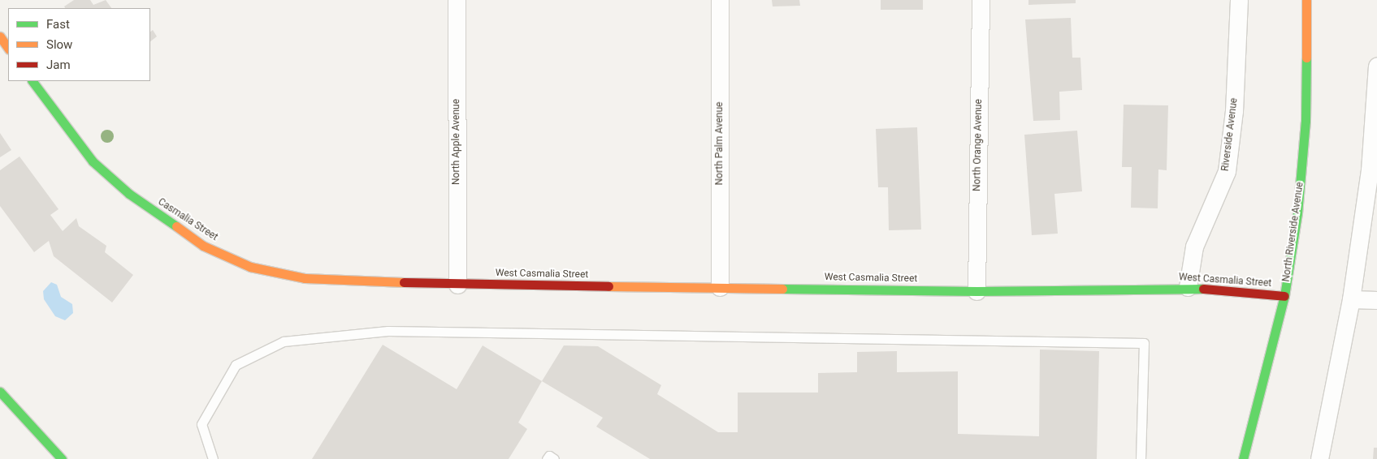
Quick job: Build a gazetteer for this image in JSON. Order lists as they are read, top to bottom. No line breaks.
{"streets":{"main road":["Casmalia Street","North Riverside Avenue","West Casmalia Street"],"street":["Riverside Avenue","North Apple Avenue","North Palm Avenue","North Orange Avenue"]},"crossings":[["Riverside Avenue","West Casmalia Street"],["North Apple Avenue","Casmalia Street"],["North Apple Avenue","West Casmalia Street"],["North Palm Avenue","West Casmalia Street"],["North Orange Avenue","West Casmalia Street"],["Casmalia Street","West Casmalia Street"],["North Riverside Avenue","West Casmalia Street"]],"legend":["Fast","Slow","Jam"]}
